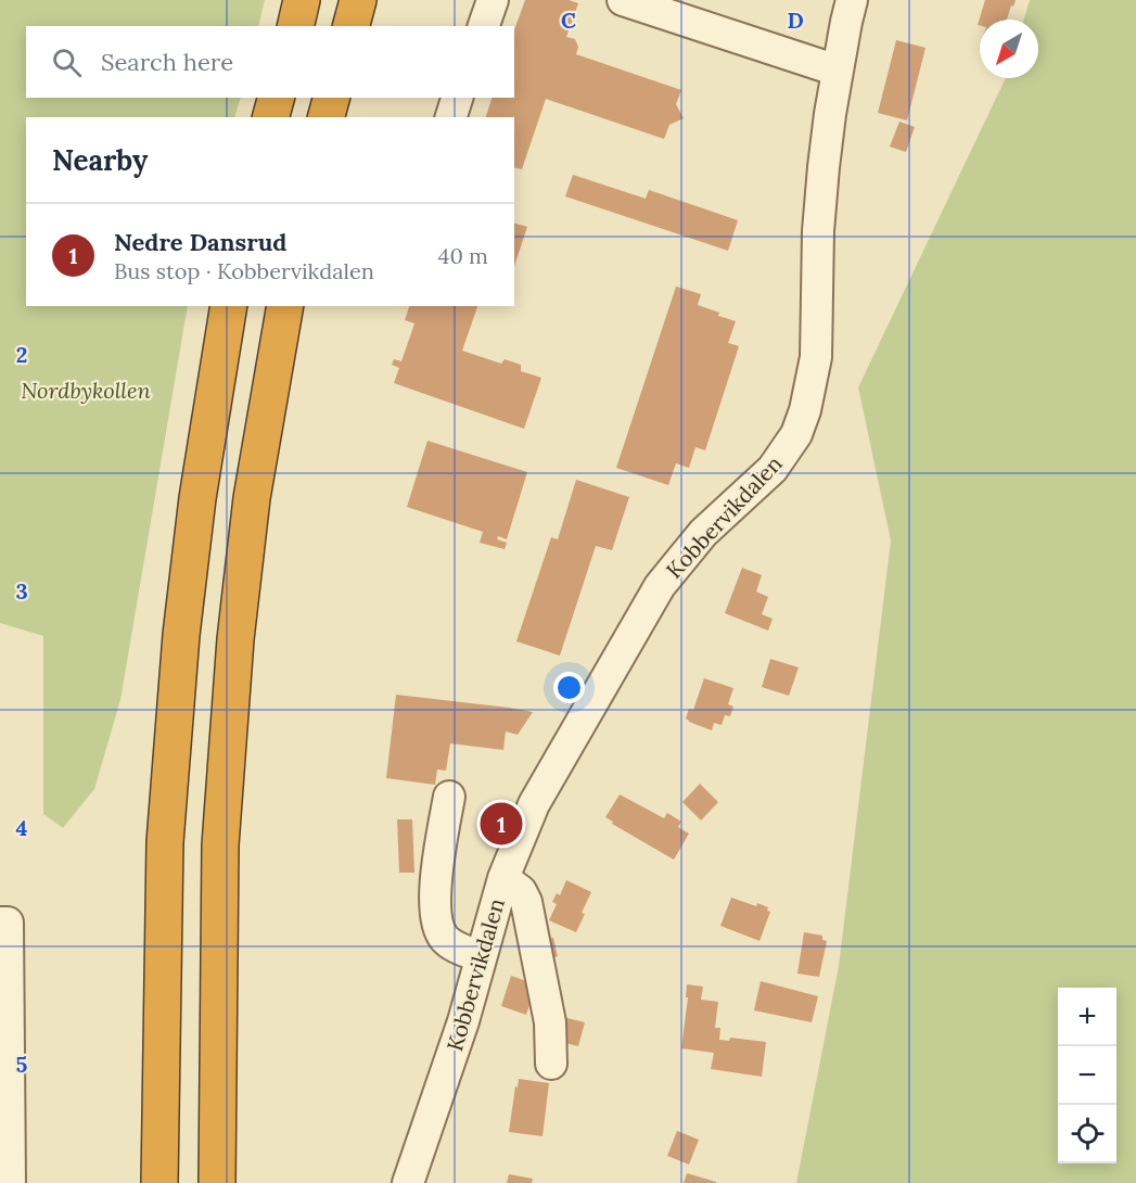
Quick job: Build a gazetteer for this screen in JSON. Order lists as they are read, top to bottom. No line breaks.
{"streets":{"street":["Kobbervikdalen"]},"parks":["Nordbykollen"],"north":"bottom left","page":{"search":"Search here","heading":"Nearby","list":[{"mark":"1","name":"Nedre Dansrud","note":"Bus stop · Kobbervikdalen","value":"40 m"}],"pins":"1","map_buttons":["+","−"]},"grid":{"columns":["C","D"],"rows":["2","3","4","5"]}}
